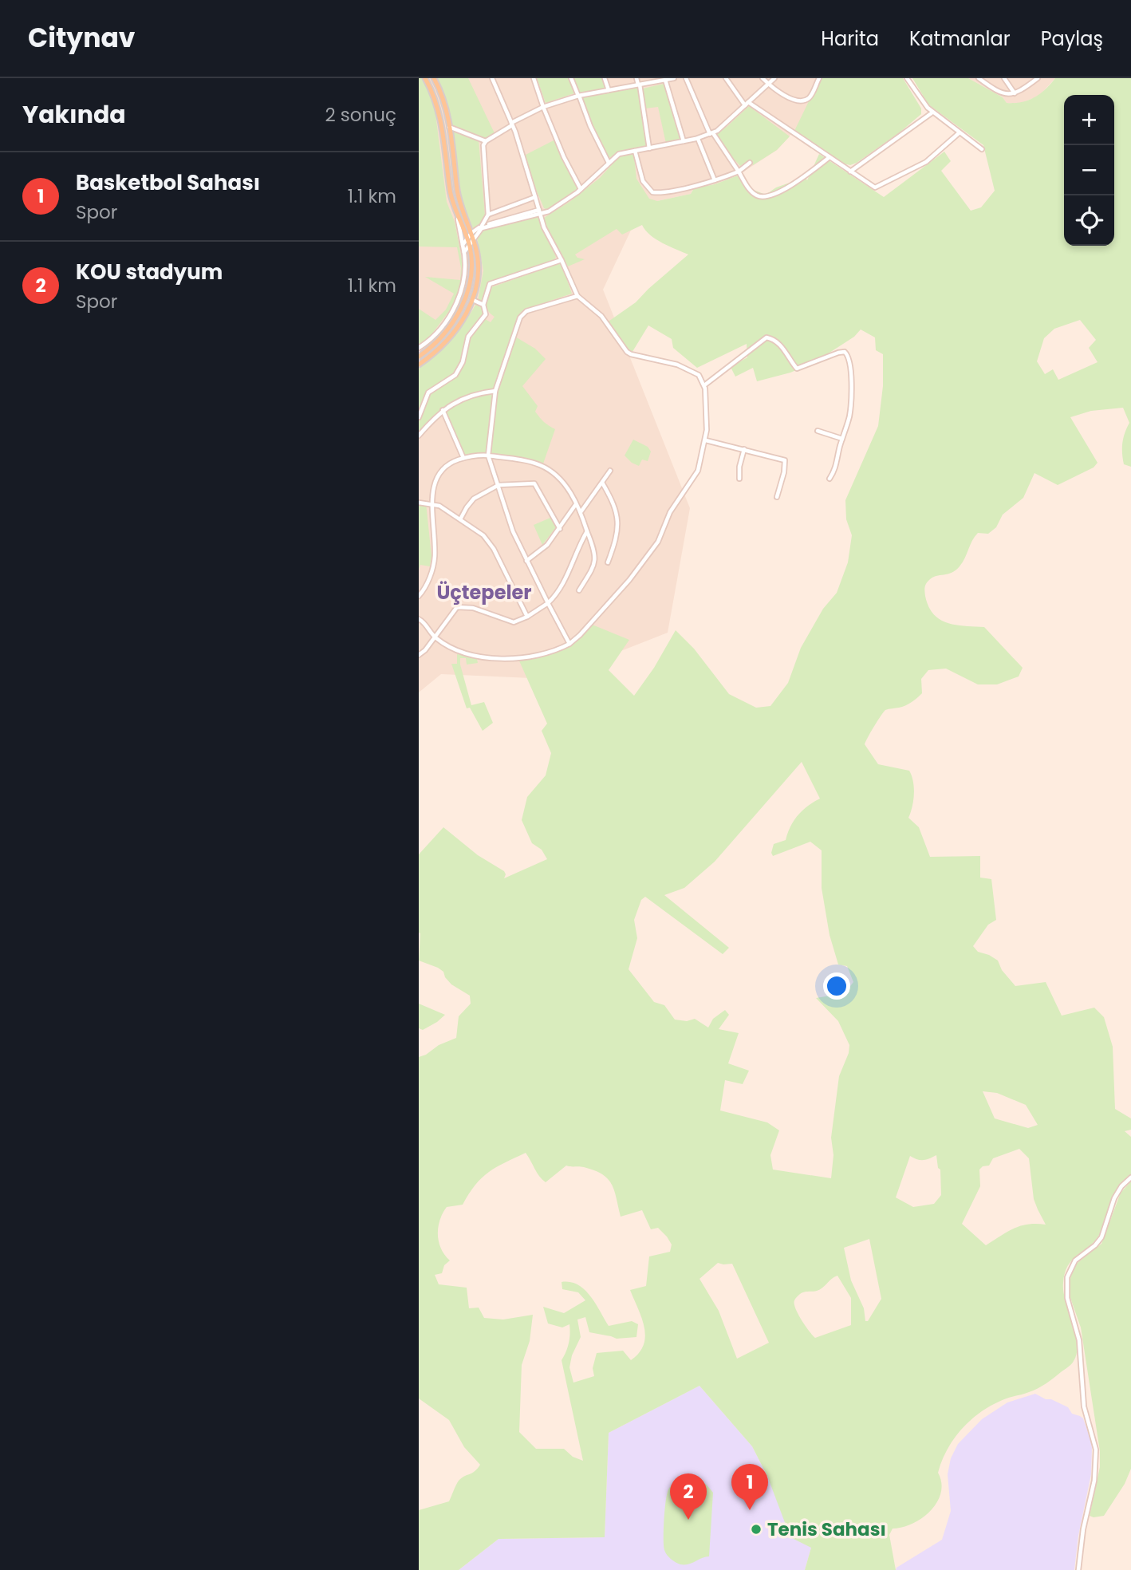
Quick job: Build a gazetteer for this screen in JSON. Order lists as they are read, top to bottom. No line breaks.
{"districts":["Üçtepeler"],"places":["Tenis Sahası"],"page":{"header":"Citynav","nav":["Harita","Katmanlar","Paylaş"],"heading":["Yakında","2 sonuç"],"map_buttons":["+","−"],"list":[{"mark":"1","name":"Basketbol Sahası","note":"Spor","value":"1.1 km"},{"mark":"2","name":"KOU stadyum","note":"Spor","value":"1.1 km"}],"pins":["1","2"]}}
